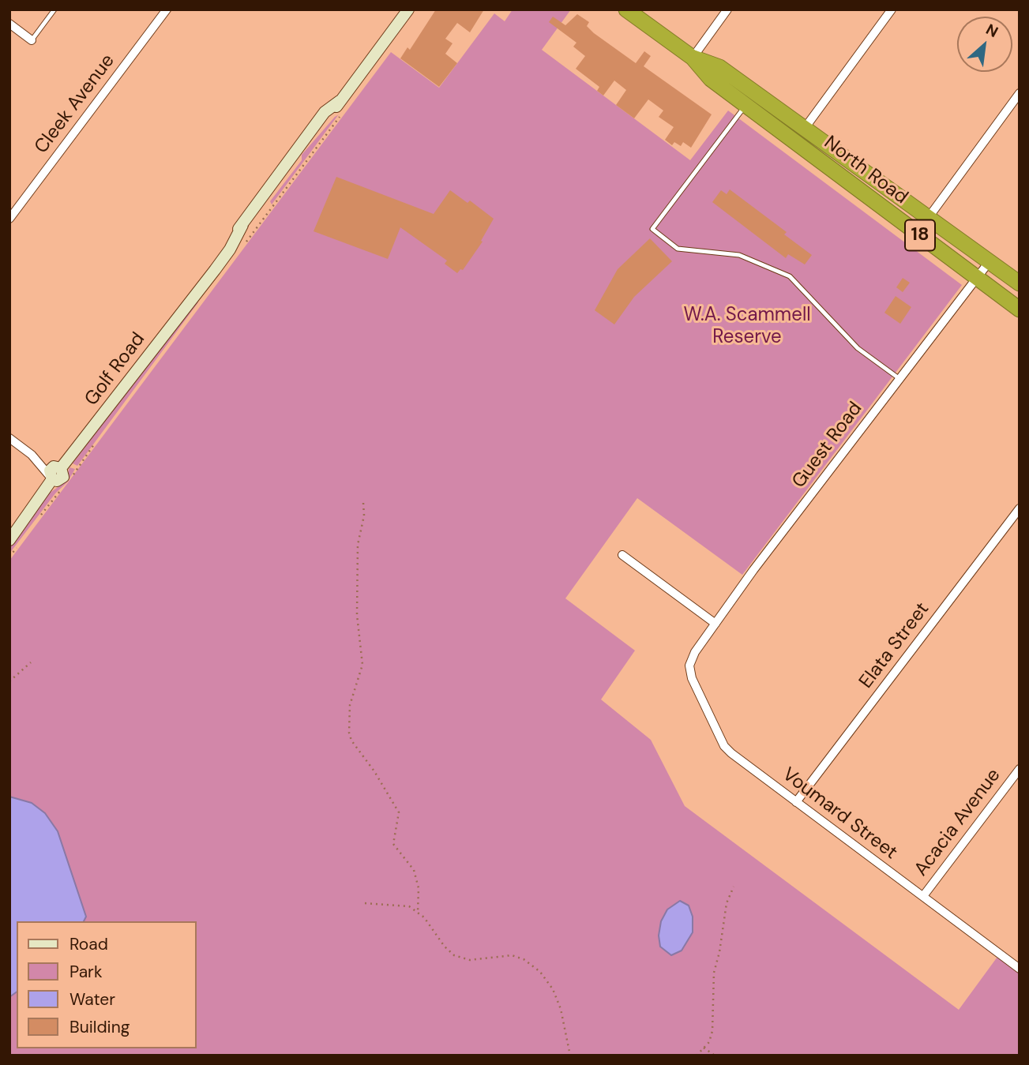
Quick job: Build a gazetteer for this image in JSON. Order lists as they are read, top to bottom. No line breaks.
{"streets":{"highway":["North Road","18"],"street":["Cleek Avenue","Golf Road","Guest Road","Elata Street","Voumard Street","Acacia Avenue"]},"crossings":[["North Road","Guest Road"],["Guest Road","Voumard Street"],["Elata Street","Voumard Street"],["Voumard Street","Acacia Avenue"]],"parks":["W.A. Scammell Reserve"],"legend":["Road","Park","Water","Building"],"north":"top right"}
